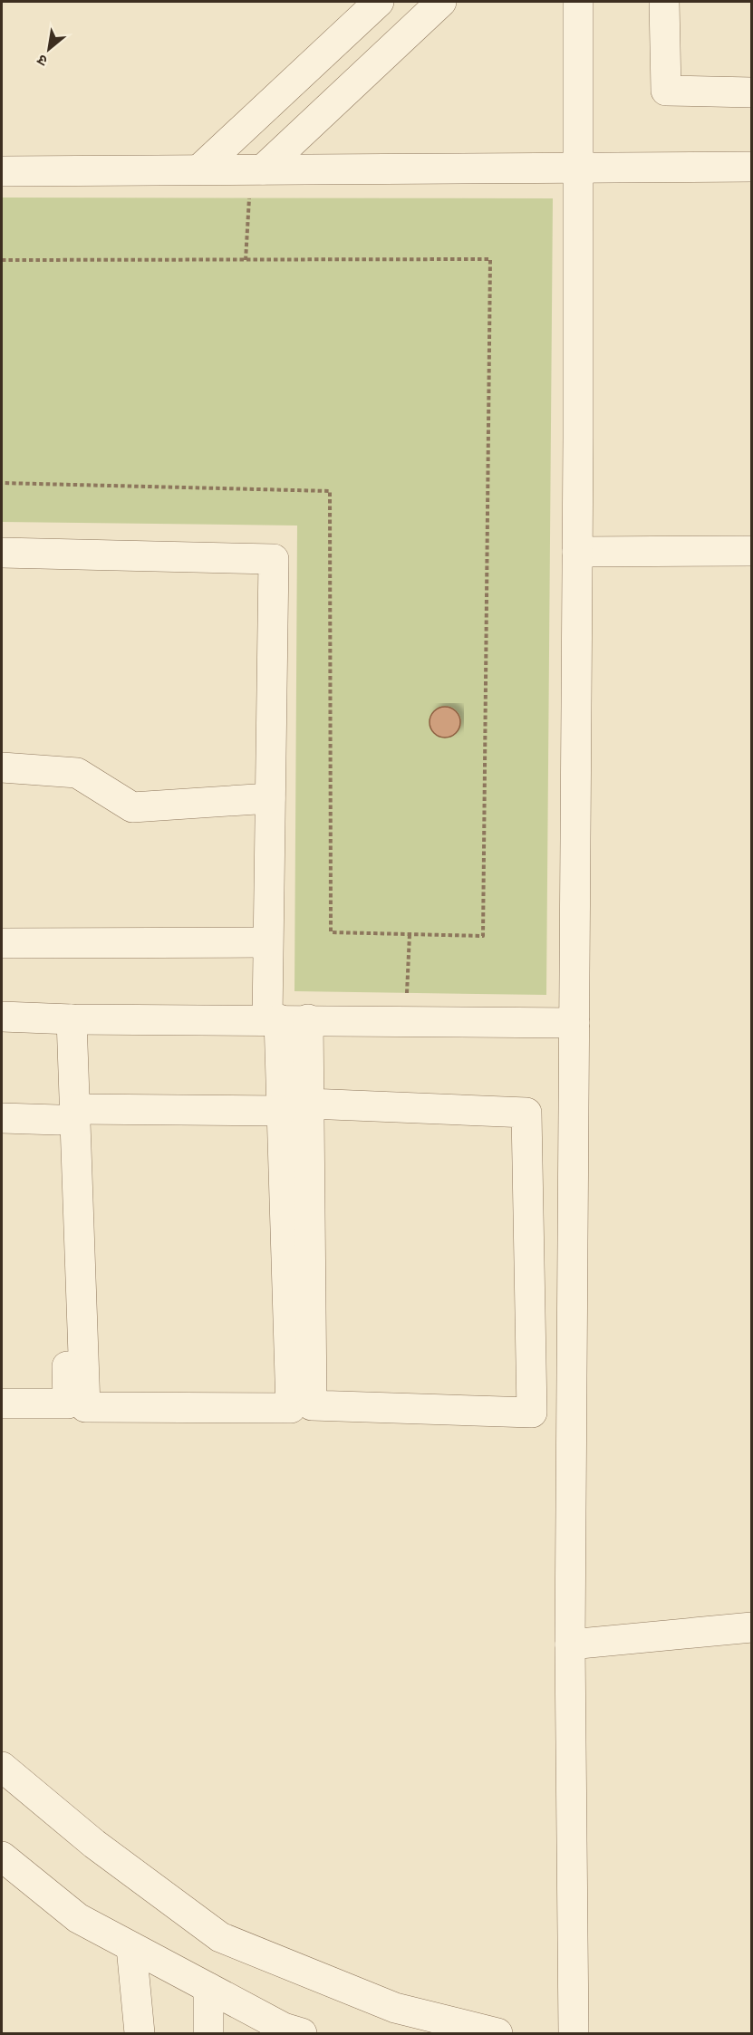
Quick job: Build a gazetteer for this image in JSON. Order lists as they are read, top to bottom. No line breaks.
{"north":"bottom left"}
